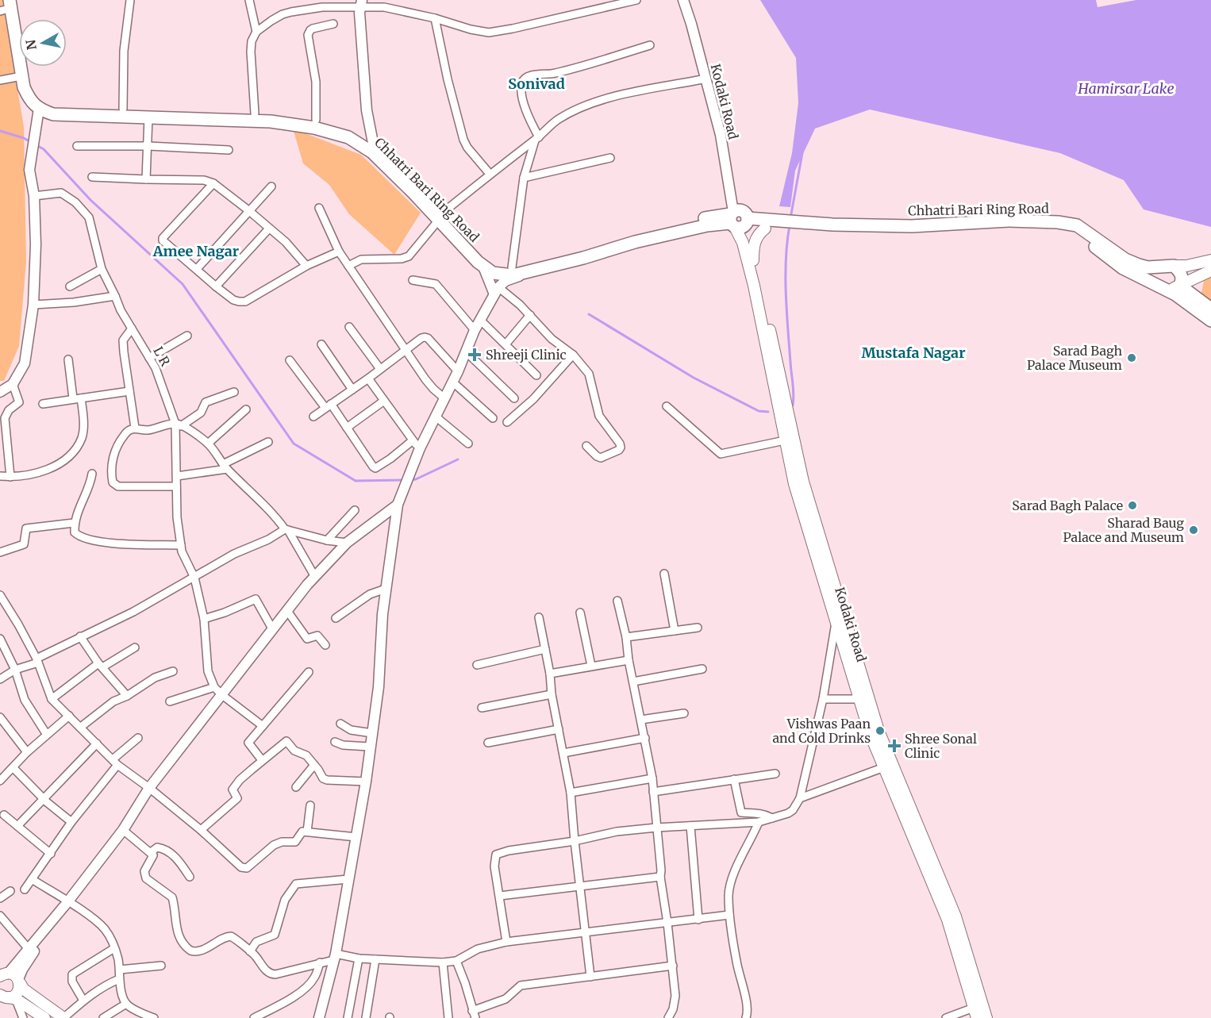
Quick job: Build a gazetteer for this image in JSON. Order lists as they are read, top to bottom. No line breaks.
{"streets":{"main road":["Kodaki Road","Chhatri Bari Ring Road"],"street":["L R"]},"crossings":[["Kodaki Road","Chhatri Bari Ring Road"]],"districts":["Sonivad","Amee Nagar","Mustafa Nagar"],"water":["Hamirsar Lake"],"places":{"health":["Shreeji Clinic","Shree Sonal Clinic"],"other":["Sarad Bagh Palace Museum","Sarad Bagh Palace","Sharad Baug Palace and Museum","Vishwas Paan and Cold Drinks"]},"north":"left"}
